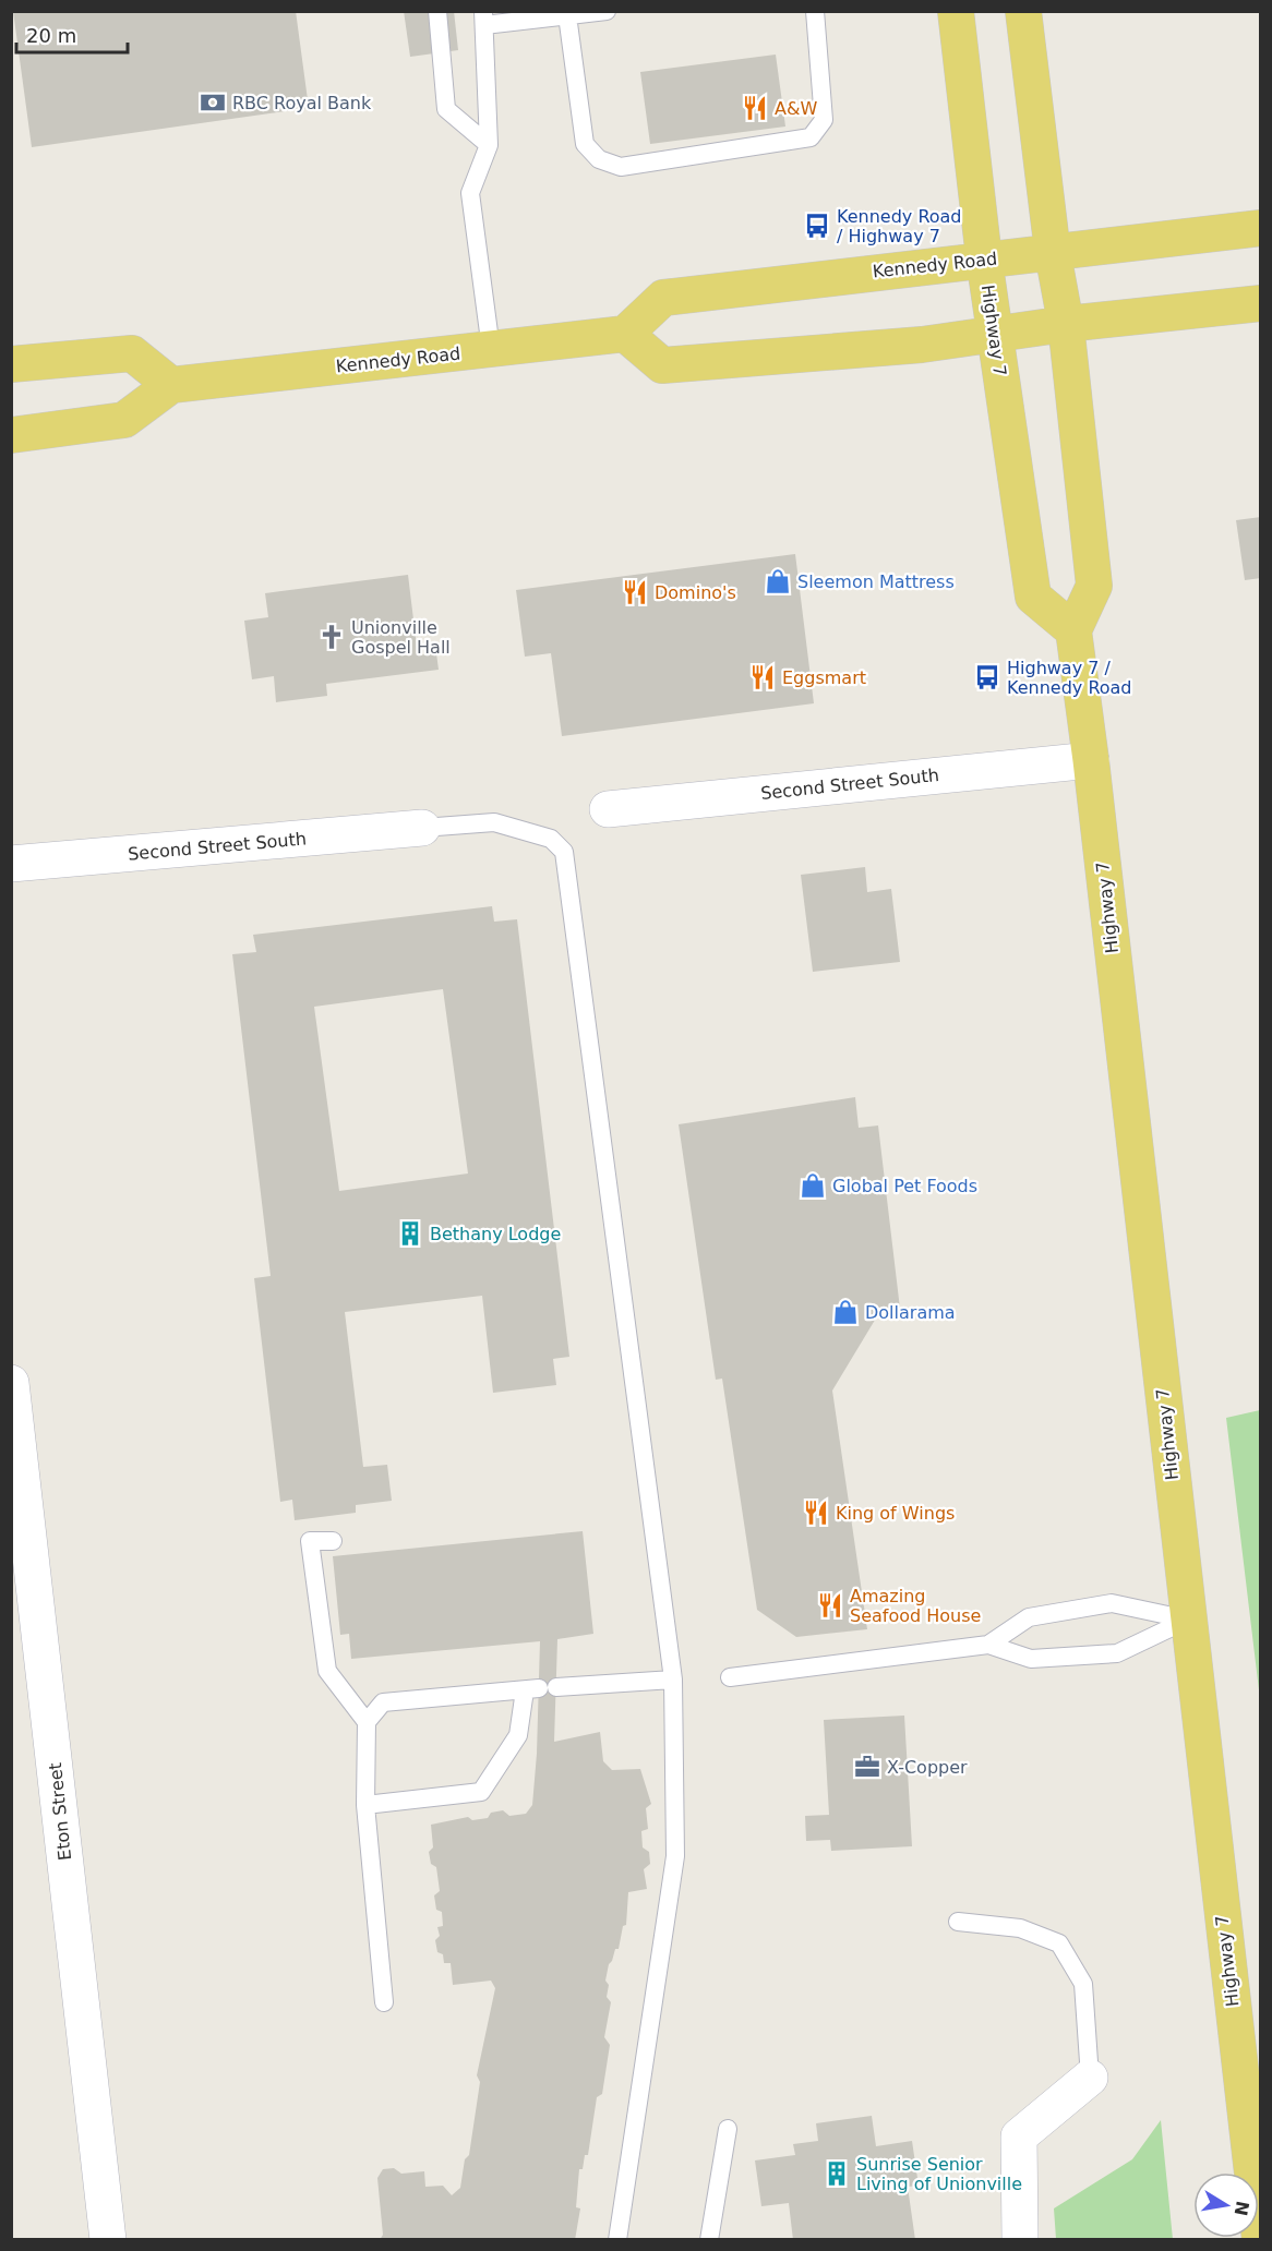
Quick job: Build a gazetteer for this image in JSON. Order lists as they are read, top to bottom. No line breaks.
{"streets":{"main road":["Kennedy Road","Highway 7"],"street":["Second Street South","Eton Street"]},"crossings":[["Kennedy Road","Highway 7"],["Highway 7","Second Street South"]],"places":{"bank":["RBC Royal Bank"],"restaurant":["A&W","Domino's","Eggsmart","King of Wings","Amazing Seafood House"],"bus stop":["Kennedy Road / Highway 7","Highway 7 / Kennedy Road"],"shop":["Sleemon Mattress","Global Pet Foods","Dollarama"],"church":["Unionville Gospel Hall"],"building":["Bethany Lodge","Sunrise Senior Living of Unionville"],"office":["X-Copper"]},"scale_bar":"20 m","north":"right"}
